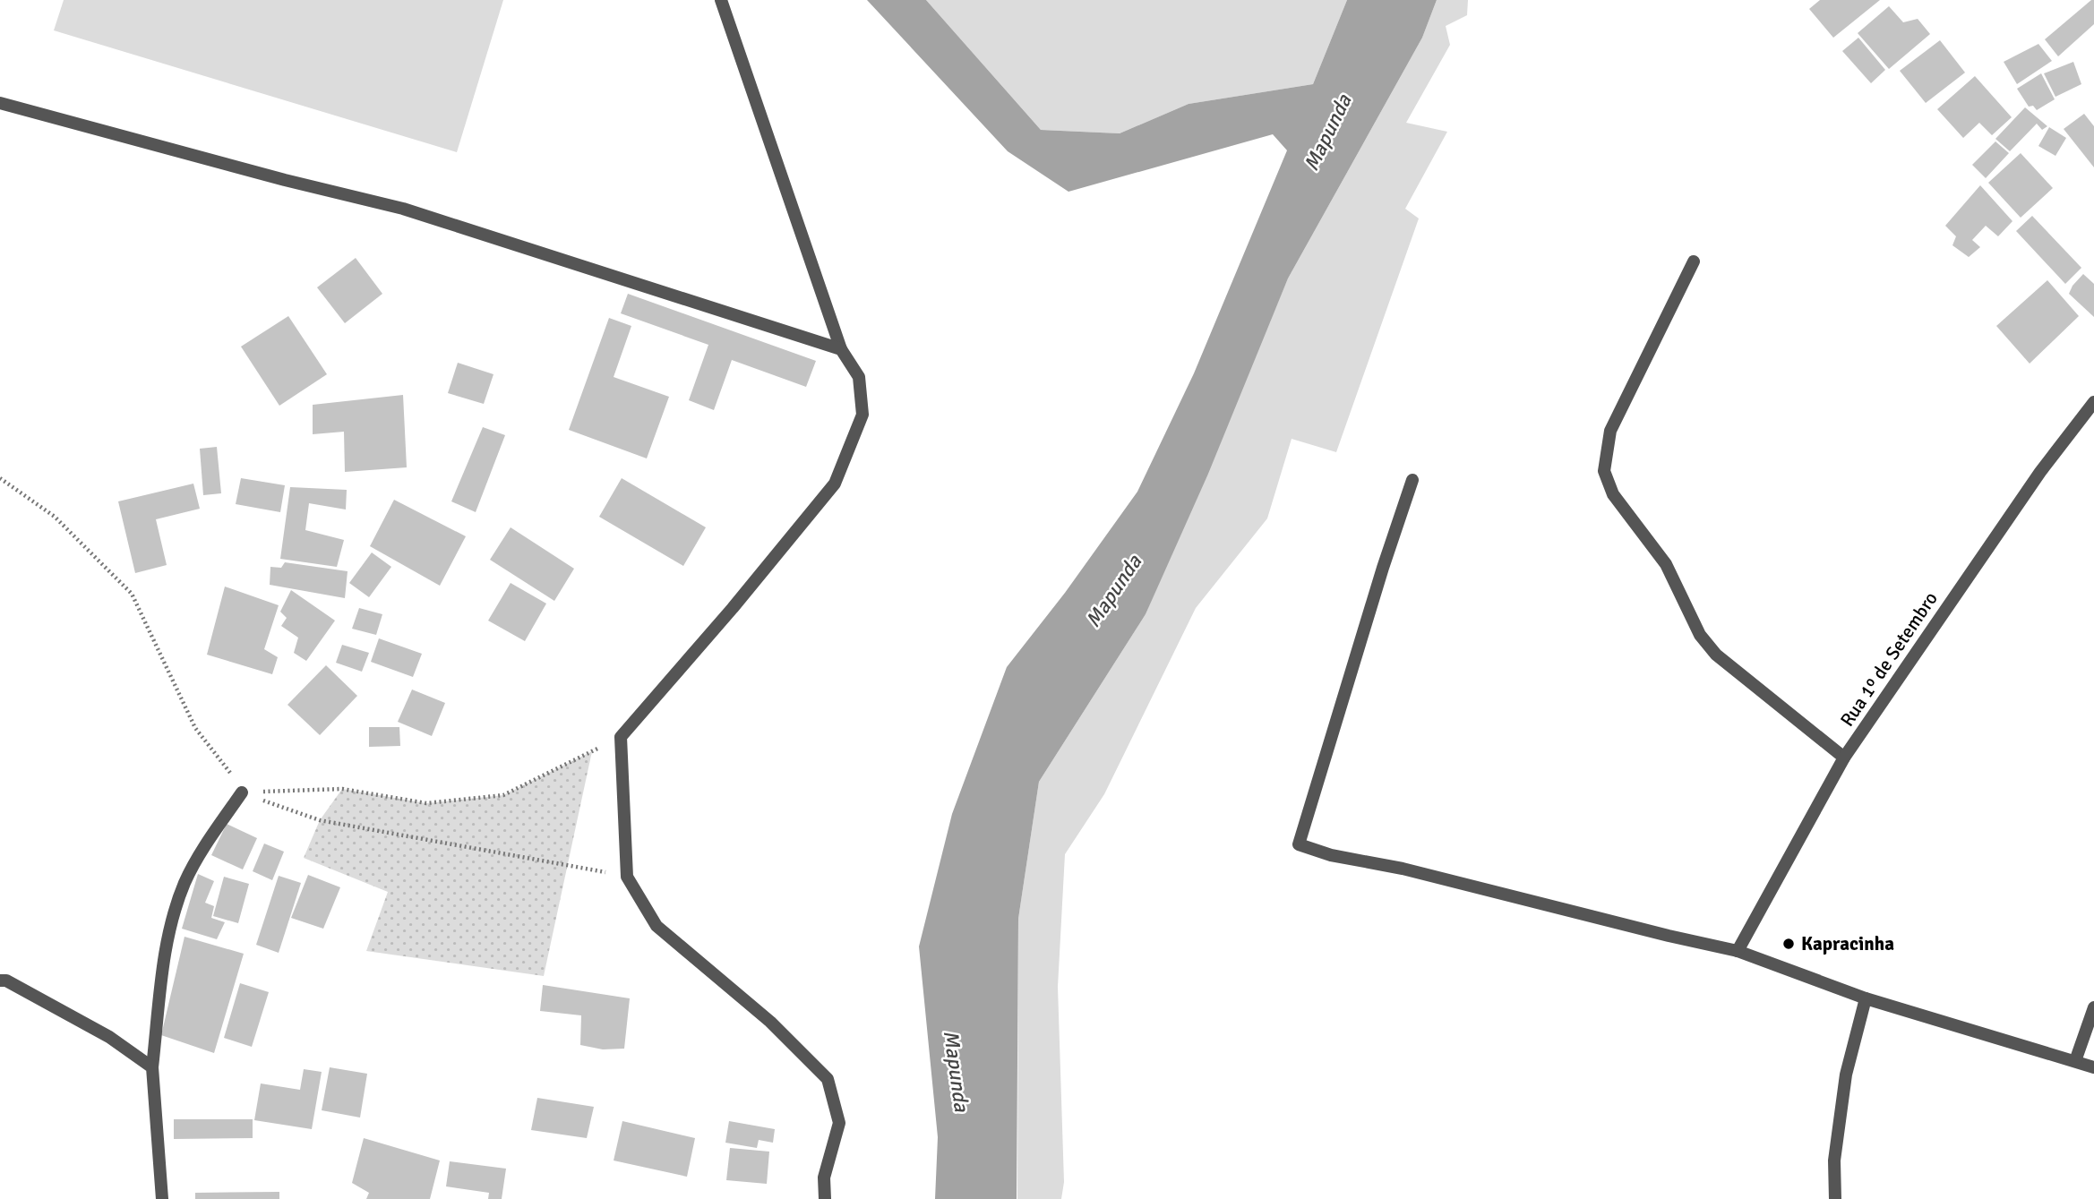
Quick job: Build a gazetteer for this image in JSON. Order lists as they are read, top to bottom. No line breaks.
{"streets":{"street":["Rua 1º de Setembro"]},"water":["Mapunda"],"places":["Kapracinha"]}
